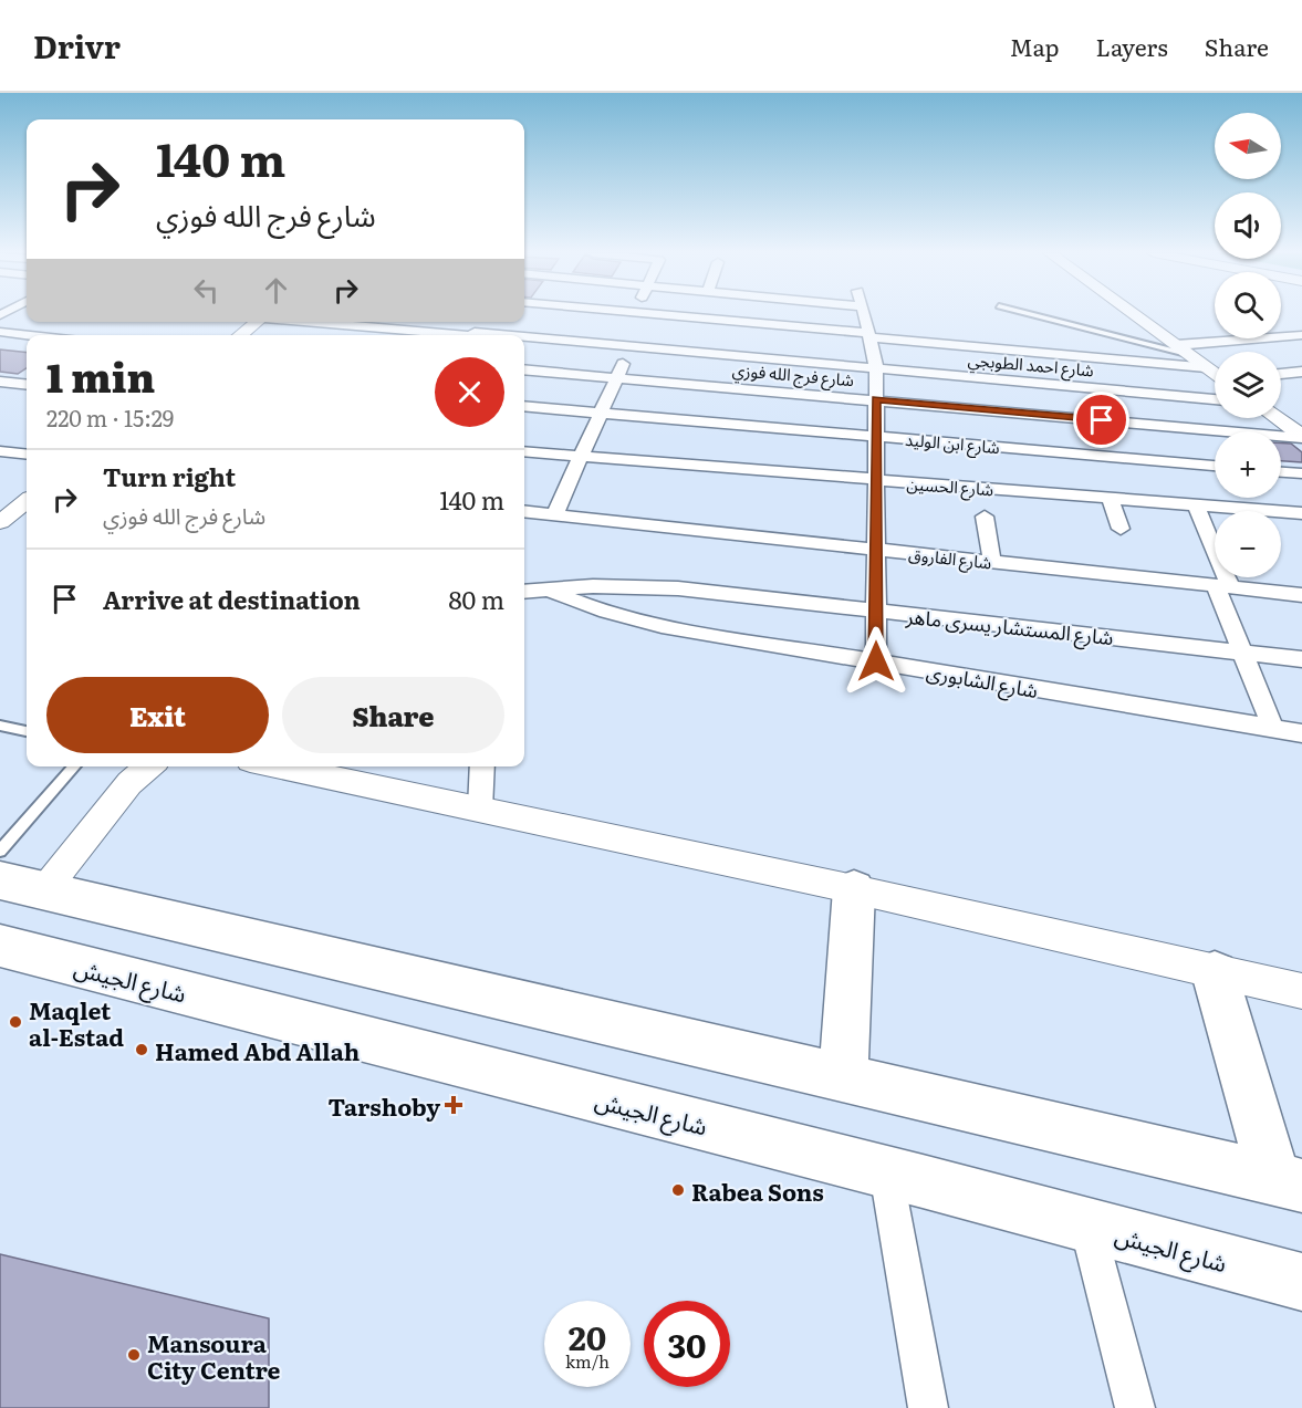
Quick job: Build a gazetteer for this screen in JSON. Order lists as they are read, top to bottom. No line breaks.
{"streets":{"main road":["شارع الجيش"],"street":["شارع احمد الطوبجي","شارع فرج الله فوزي","شارع ابن الوليد","شارع الحسين","شارع الفاروق","شارع المستشار يسرى ماهر","شارع الشابورى"]},"crossings":[["شارع المستشار يسرى ماهر","شارع الشابورى"]],"places":{"other":["Maqlet al-Estad","Hamed Abd Allah","Rabea Sons","Mansoura City Centre"],"health":["Tarshoby"]},"north":"left","page":{"header":"Drivr","nav":["Map","Layers","Share"],"map_buttons":["+","−"],"turn":["140 m","شارع فرج الله فوزي"],"heading":["1 min","220 m · 15:29"],"list":[{"name":"Turn right","note":"شارع فرج الله فوزي","value":"140 m"},{"name":"Arrive at destination","value":"80 m"}],"buttons":["Exit","Share"],"speed":"20 km/h","limit":"30"}}
